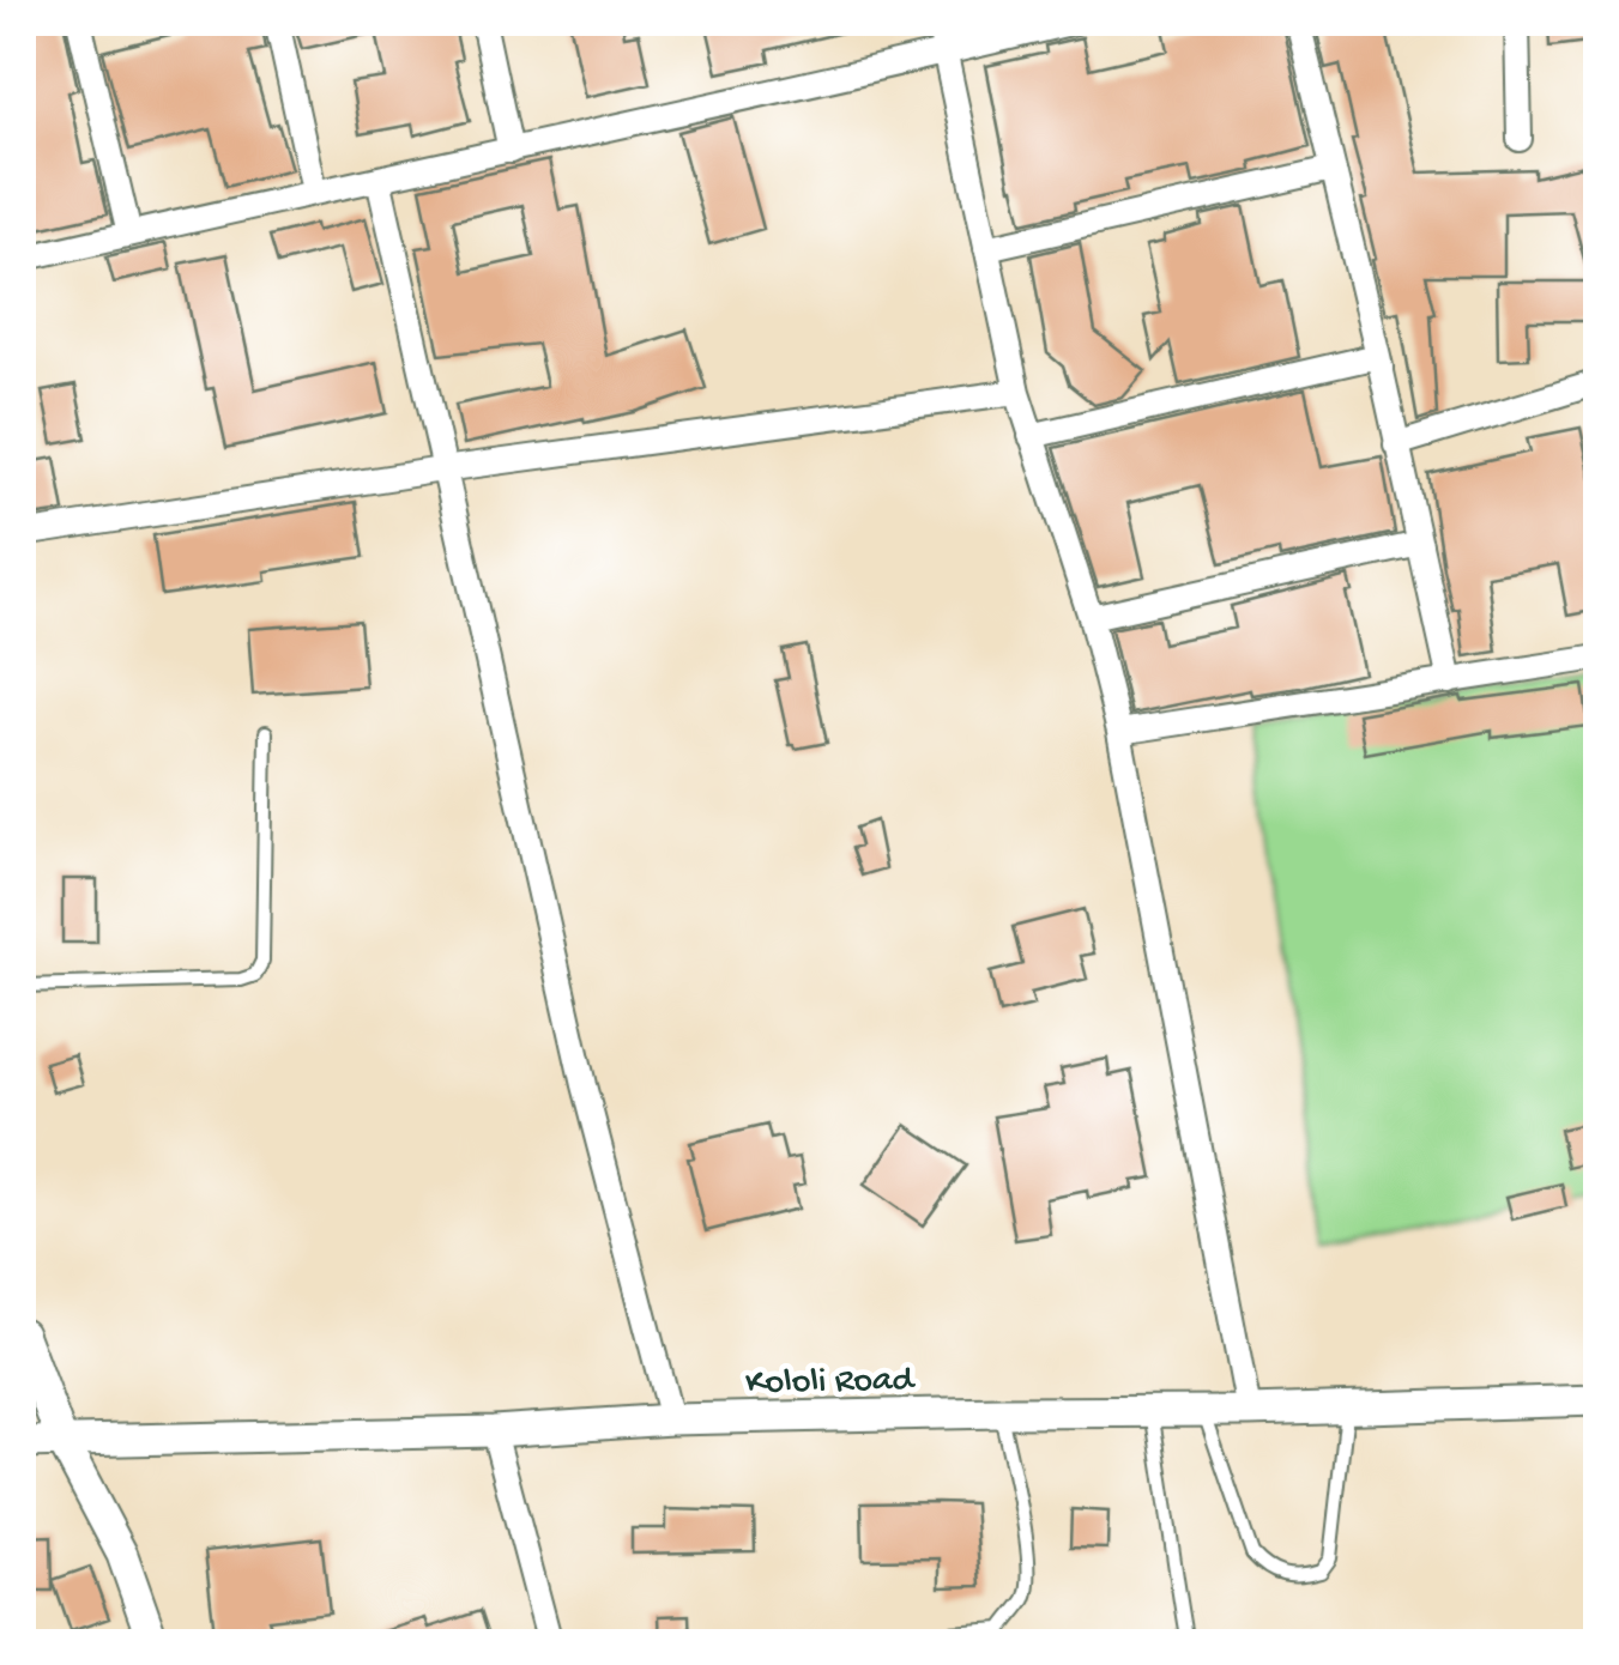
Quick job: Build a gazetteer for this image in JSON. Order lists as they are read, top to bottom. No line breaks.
{"streets":{"street":["Kololi Road"]}}
